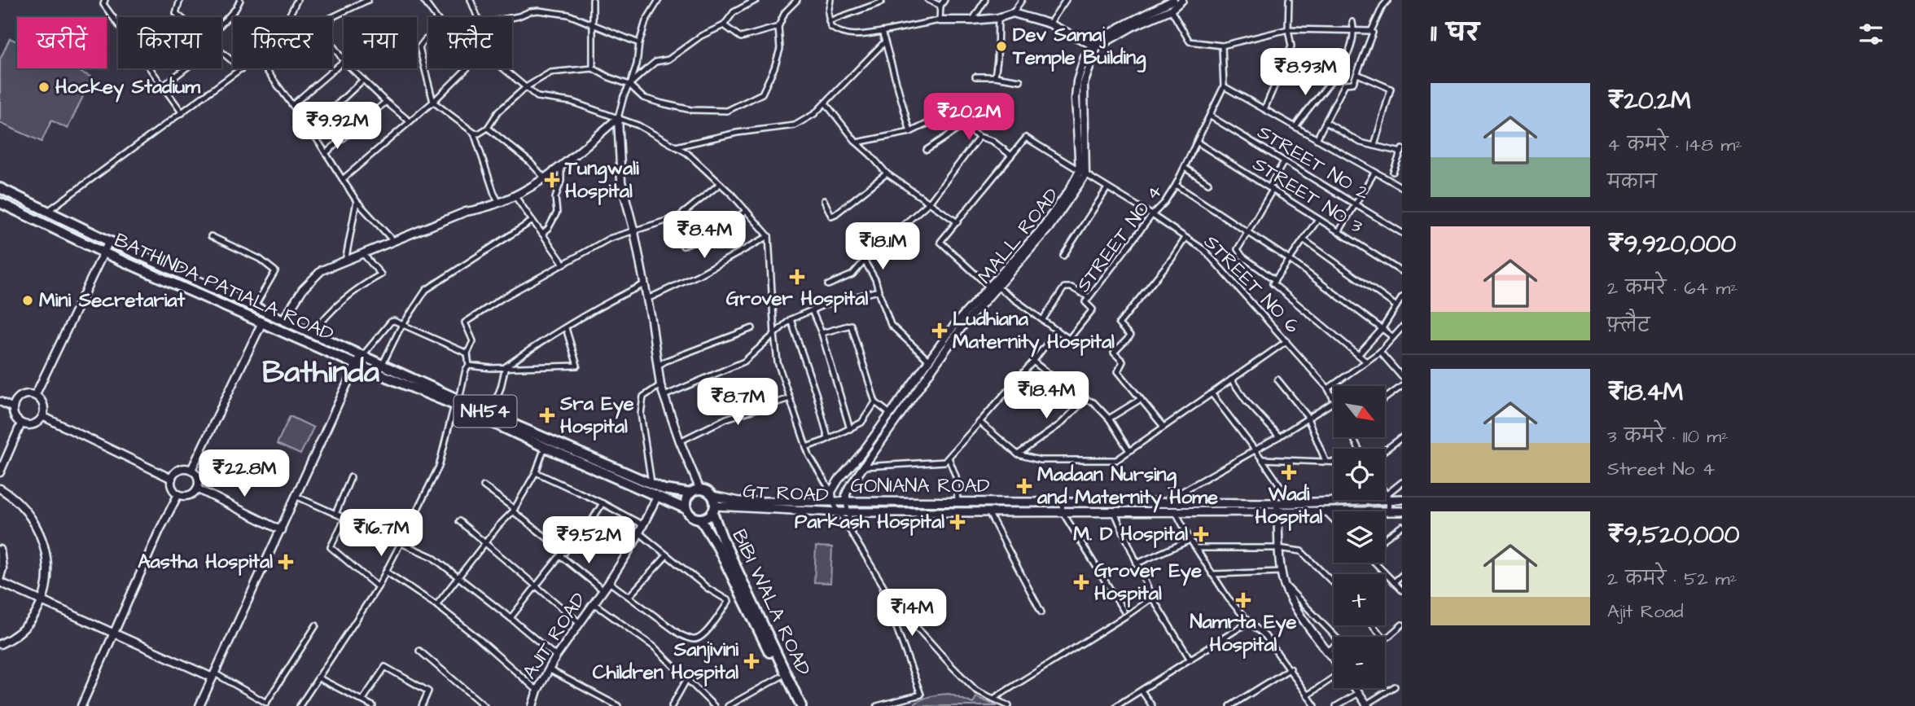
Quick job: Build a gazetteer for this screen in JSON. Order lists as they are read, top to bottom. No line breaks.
{"streets":{"highway":["BATHINDA PATIALA ROAD","NH54","BIBI WALA ROAD"],"main road":["GONIANA ROAD","GT ROAD"],"street":["STREET NO 2","STREET NO 3","MALL ROAD","STREET NO 4","STREET NO 6","AJIT ROAD"]},"crossings":[["STREET NO 2","STREET NO 4"],["STREET NO 3","STREET NO 4"],["MALL ROAD","STREET NO 6"],["MALL ROAD","GONIANA ROAD"],["STREET NO 4","STREET NO 6"],["BATHINDA PATIALA ROAD","NH54"],["BATHINDA PATIALA ROAD","GONIANA ROAD"],["BATHINDA PATIALA ROAD","GT ROAD"],["BATHINDA PATIALA ROAD","BIBI WALA ROAD"],["BATHINDA PATIALA ROAD","AJIT ROAD"],["NH54","GONIANA ROAD"],["NH54","GT ROAD"],["NH54","BIBI WALA ROAD"],["GONIANA ROAD","GT ROAD"],["GONIANA ROAD","BIBI WALA ROAD"],["GT ROAD","BIBI WALA ROAD"]],"districts":["Bathinda"],"places":{"other":["Dev Samaj Temple Building","Hockey Stadium","Mini Secretariat"],"health":["Tungwali Hospital","Grover Hospital","Ludhiana Maternity Hospital","Sra Eye Hospital","Wadi Hospital","Madaan Nursing and Maternity Home","Parkash Hospital","M. D Hospital","Aastha Hospital","Grover Eye Hospital","Namrta Eye Hospital","Sanjivini Children Hospital"]},"north":"bottom right","page":{"heading":"11 घर","chip":["खरीदें","किराया","फ़िल्टर","नया","फ़्लैट"],"price":["₹8.93M","₹20.2M","₹9.92M","₹8.4M","₹18.1M","₹18.4M","₹8.7M","₹22.8M","₹16.7M","₹9.52M","₹14M"],"list":[{"name":"₹20.2M","note":"4 कमरे · 148 m² · मकान"},{"name":"₹9,920,000","note":"2 कमरे · 64 m² · फ़्लैट"},{"name":"₹18.4M","note":"3 कमरे · 110 m² · Street No 4"},{"name":"₹9,520,000","note":"2 कमरे · 52 m² · Ajit Road"}],"map_buttons":["+","−"]}}
